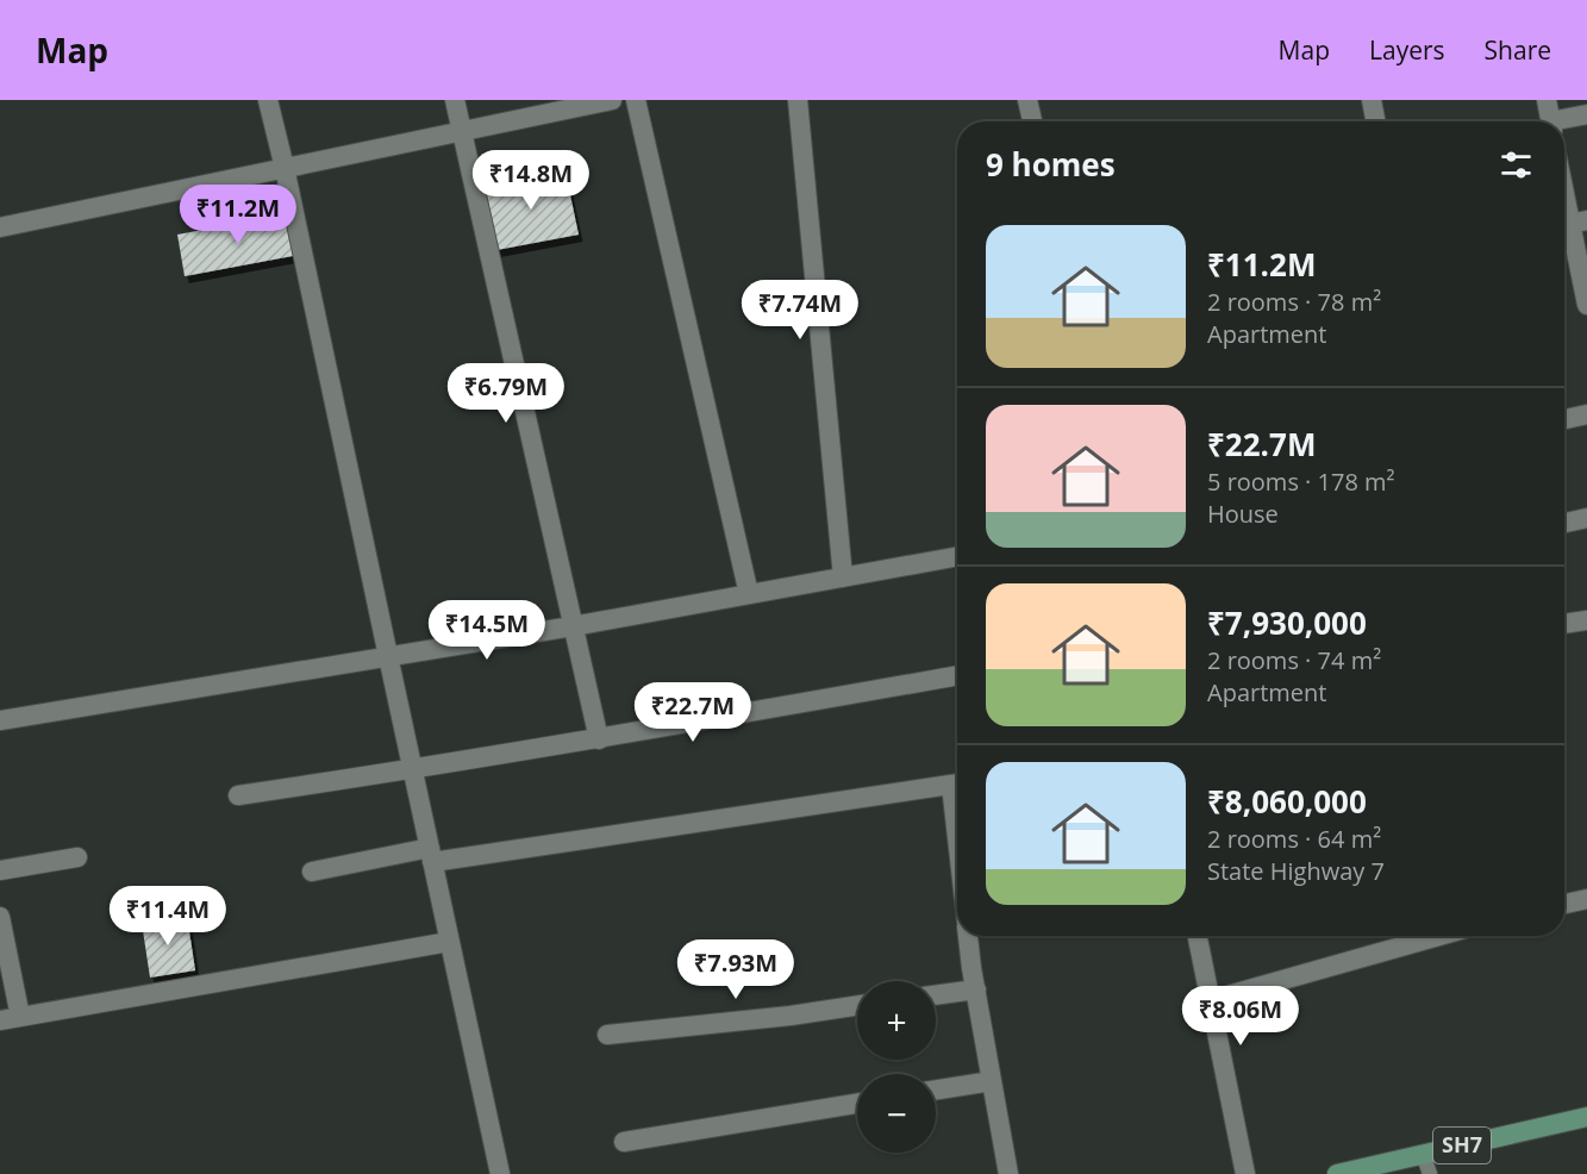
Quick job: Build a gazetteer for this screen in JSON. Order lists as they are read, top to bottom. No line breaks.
{"streets":{"main road":["SH7"]},"page":{"header":"Map","nav":["Map","Layers","Share"],"heading":"9 homes","price":["₹14.8M","₹11.2M","₹7.74M","₹6.79M","₹14.5M","₹22.7M","₹11.4M","₹7.93M","₹8.06M"],"list":[{"name":"₹11.2M","note":"2 rooms · 78 m² · Apartment"},{"name":"₹22.7M","note":"5 rooms · 178 m² · House"},{"name":"₹7,930,000","note":"2 rooms · 74 m² · Apartment"},{"name":"₹8,060,000","note":"2 rooms · 64 m² · State Highway 7"}],"map_buttons":["+","−"]}}
